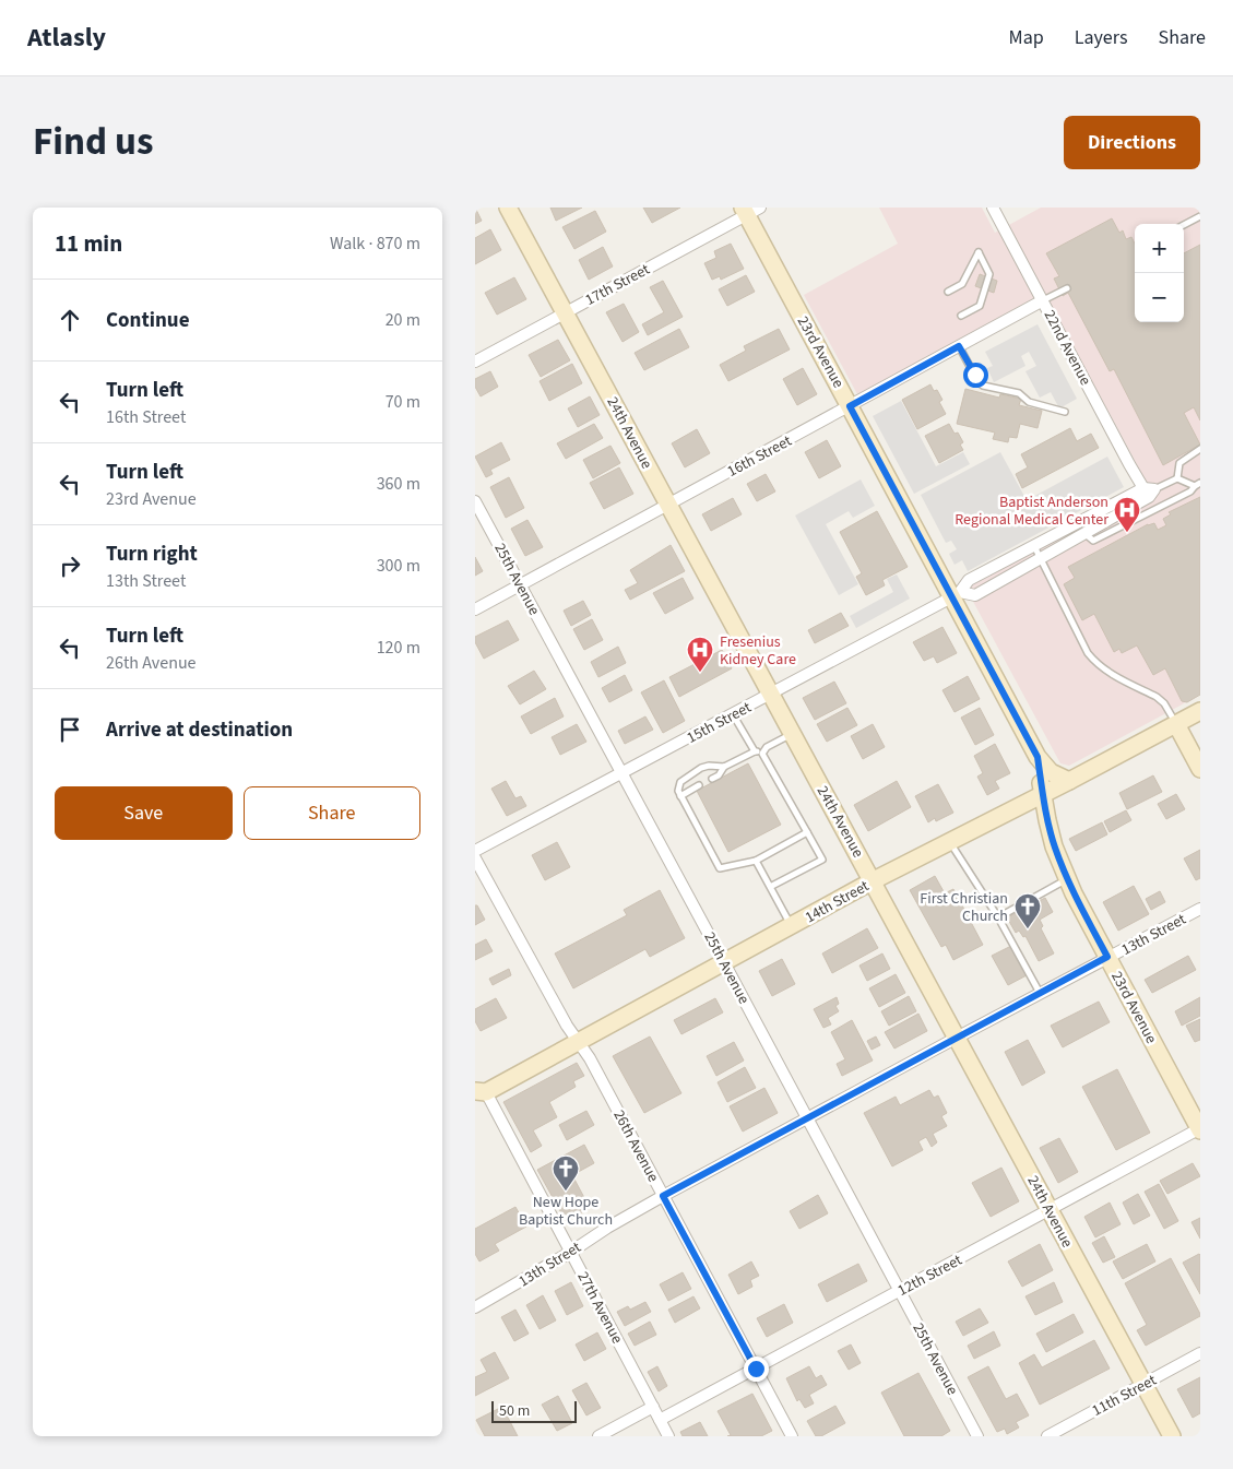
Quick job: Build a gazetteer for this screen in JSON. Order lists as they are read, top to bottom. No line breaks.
{"streets":{"main road":["23rd Avenue","24th Avenue","14th Street"],"street":["17th Street","22nd Avenue","16th Street","25th Avenue","15th Street","13th Street","26th Avenue","12th Street","27th Avenue","11th Street"]},"crossings":[["17th Street","23rd Avenue"],["17th Street","24th Avenue"],["22nd Avenue","16th Street"],["22nd Avenue","15th Street"],["23rd Avenue","16th Street"],["23rd Avenue","15th Street"],["23rd Avenue","14th Street"],["23rd Avenue","13th Street"],["23rd Avenue","12th Street"],["24th Avenue","16th Street"],["24th Avenue","15th Street"],["24th Avenue","14th Street"],["24th Avenue","13th Street"],["24th Avenue","12th Street"],["24th Avenue","11th Street"],["16th Street","25th Avenue"],["25th Avenue","15th Street"],["25th Avenue","14th Street"],["25th Avenue","13th Street"],["25th Avenue","12th Street"],["14th Street","26th Avenue"],["14th Street","27th Avenue"],["13th Street","26th Avenue"],["13th Street","27th Avenue"],["26th Avenue","12th Street"],["12th Street","27th Avenue"]],"places":{"hospital":["Baptist Anderson Regional Medical Center","Fresenius Kidney Care"],"church":["First Christian Church","New Hope Baptist Church"]},"scale_bar":"50 m","page":{"header":"Atlasly","nav":["Map","Layers","Share"],"title":"Find us","buttons":["Directions",["Save","Share"]],"heading":["11 min","Walk · 870 m"],"map_buttons":["+","−"],"list":[["Continue","20 m"],["Turn left","16th Street","70 m"],["Turn left","23rd Avenue","360 m"],["Turn right","13th Street","300 m"],["Turn left","26th Avenue","120 m"],"Arrive at destination"],"scale":"50 m"}}
